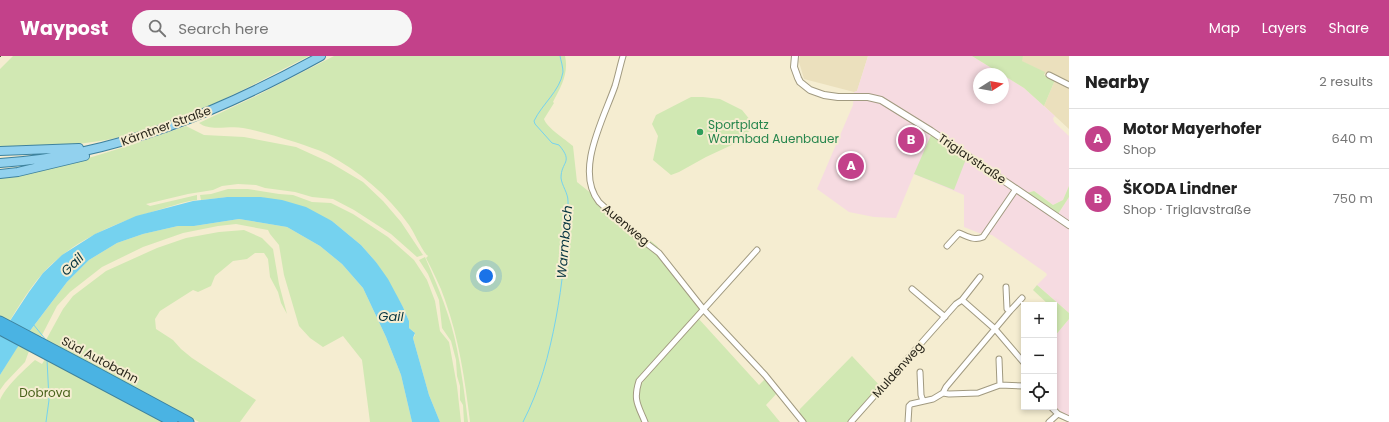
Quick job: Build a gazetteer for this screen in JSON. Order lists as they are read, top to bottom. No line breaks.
{"streets":{"highway":["Süd Autobahn"],"main road":["Kärntner Straße"],"street":["Triglavstraße","Auenweg","Muldenweg"]},"water":["Warmbach","Gail"],"parks":["Dobrova"],"places":["Sportplatz Warmbad Auenbauer"],"north":"right","page":{"header":"Waypost","search":"Search here","nav":["Map","Layers","Share"],"heading":["Nearby","2 results"],"list":[{"mark":"A","name":"Motor Mayerhofer","note":"Shop","value":"640 m"},{"mark":"B","name":"ŠKODA Lindner","note":"Shop · Triglavstraße","value":"750 m"}],"pins":["B","A"],"map_buttons":["+","−"]}}
